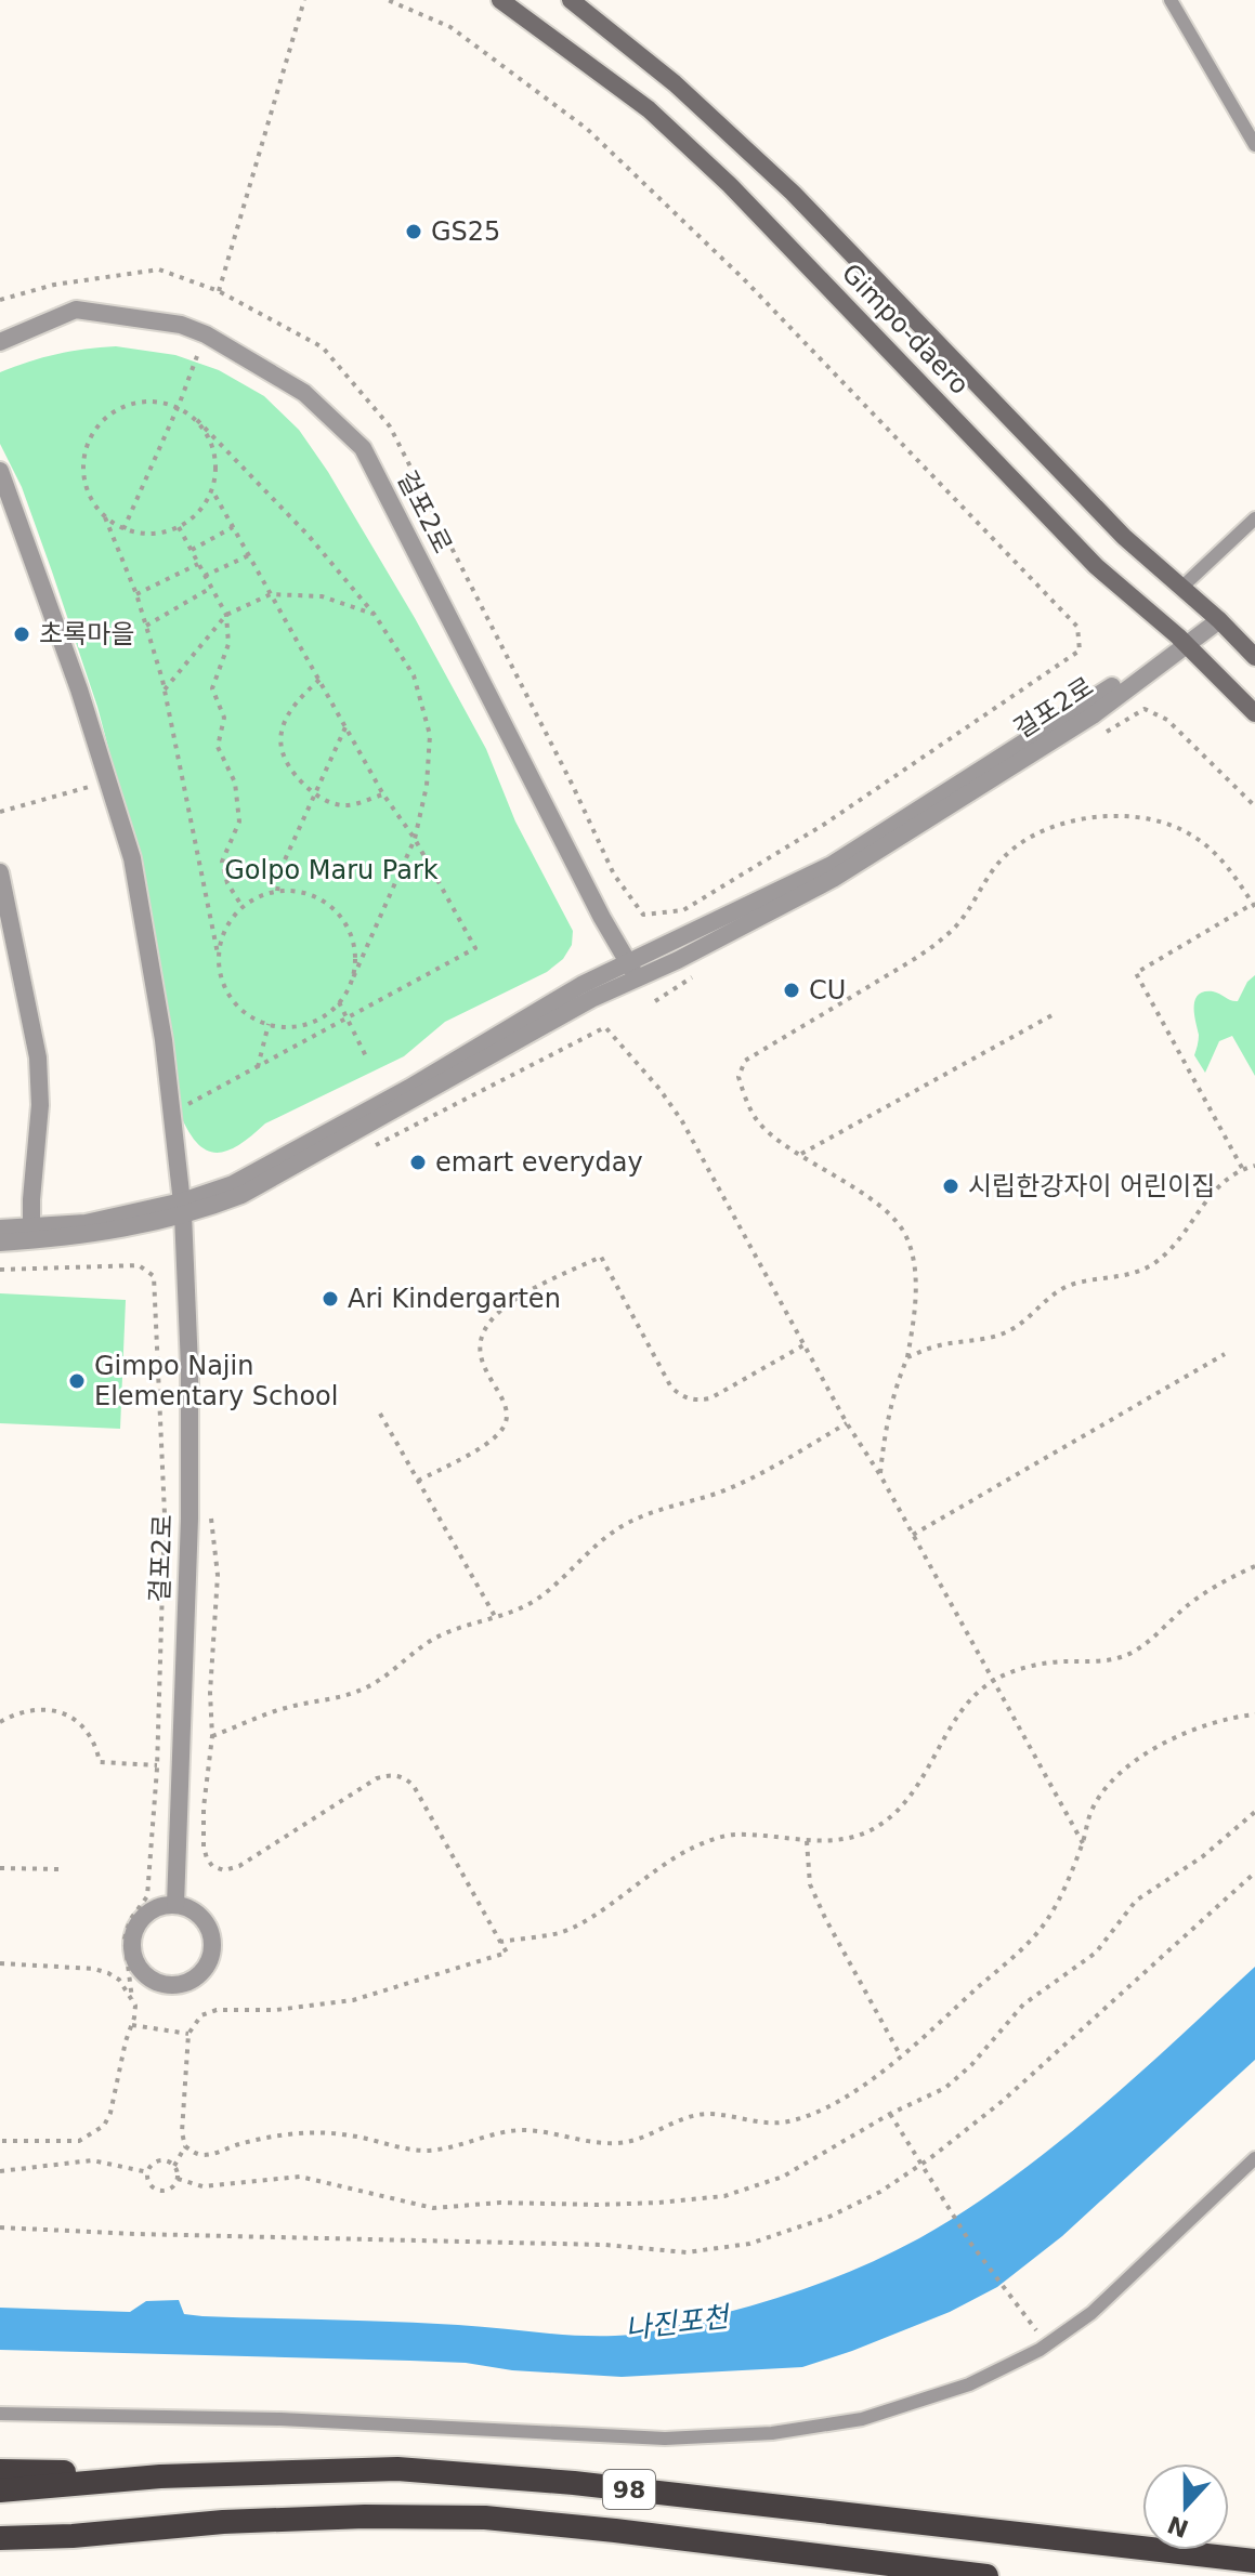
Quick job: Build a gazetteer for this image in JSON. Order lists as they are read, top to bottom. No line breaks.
{"streets":{"highway":["98"],"main road":["Gimpo-daero"],"street":["걸포2로"]},"crossings":[["Gimpo-daero","걸포2로"]],"water":["나진포천"],"parks":["Golpo Maru Park"],"places":["GS25","초록마을","CU","emart everyday","시립한강자이 어린이집","Ari Kindergarten","Gimpo Najin Elementary School"],"north":"bottom"}
